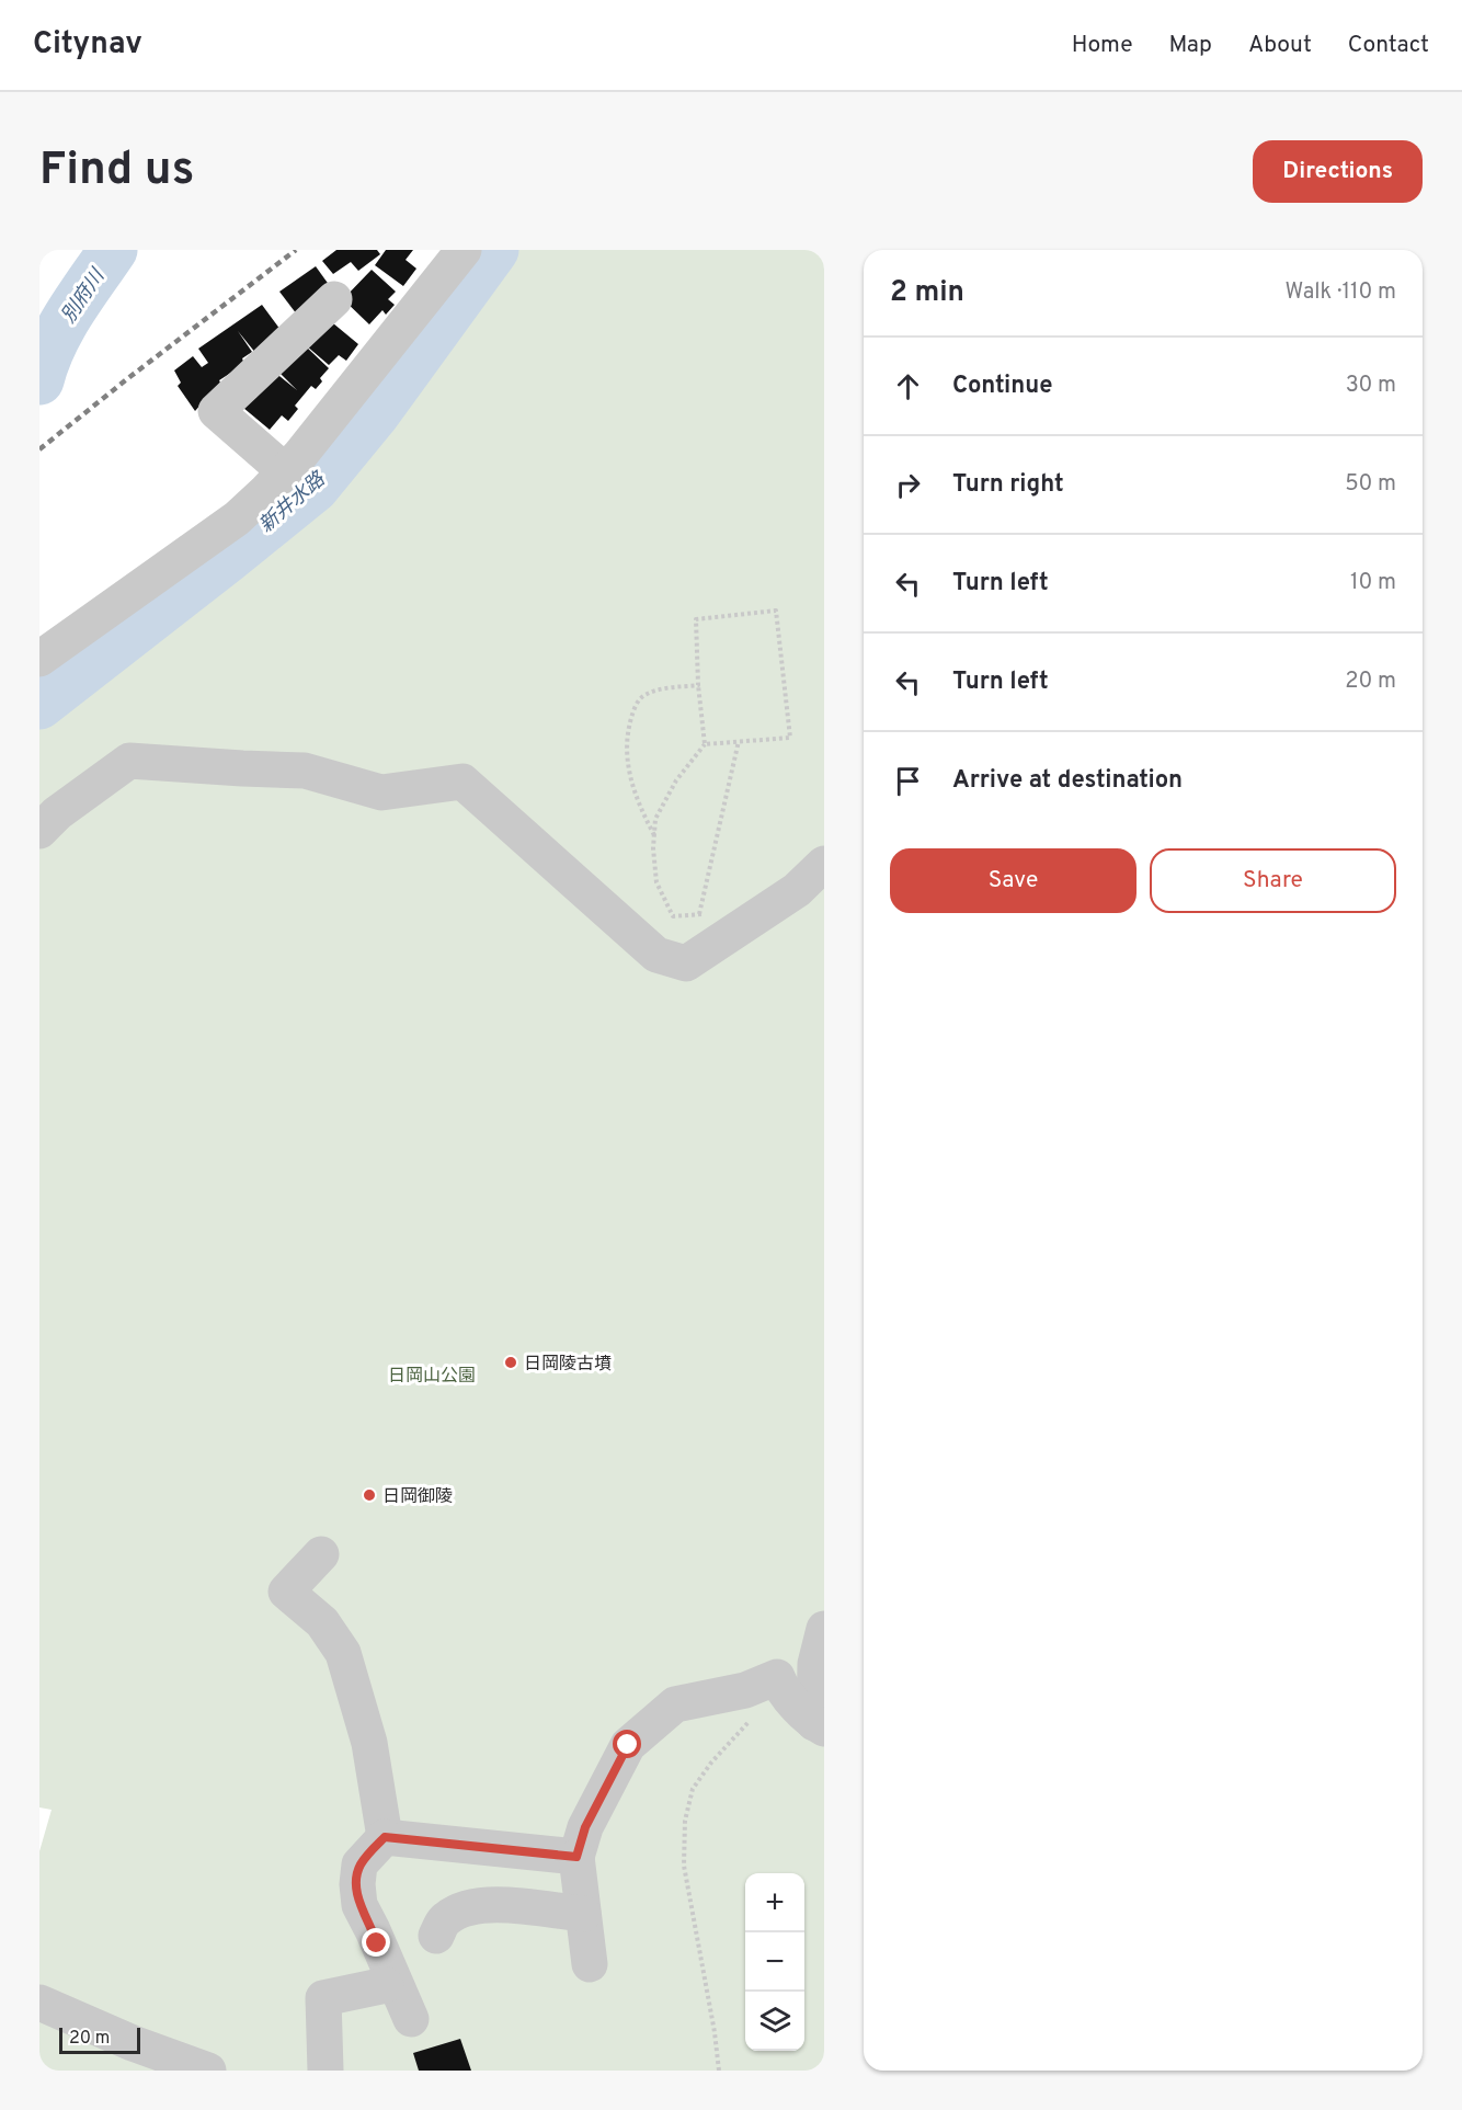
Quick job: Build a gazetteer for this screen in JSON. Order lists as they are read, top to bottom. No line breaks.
{"water":["別府川","新井水路"],"parks":["日岡山公園"],"places":["日岡陵古墳","日岡御陵"],"scale_bar":"20 m","page":{"header":"Citynav","nav":["Home","Map","About","Contact"],"buttons":["Directions",["Save","Share"]],"title":"Find us","heading":["2 min","Walk · 110 m"],"list":[["Continue","30 m"],["Turn right","50 m"],["Turn left","10 m"],["Turn left","20 m"],"Arrive at destination"],"map_buttons":["+","−"],"scale":"20 m"}}
